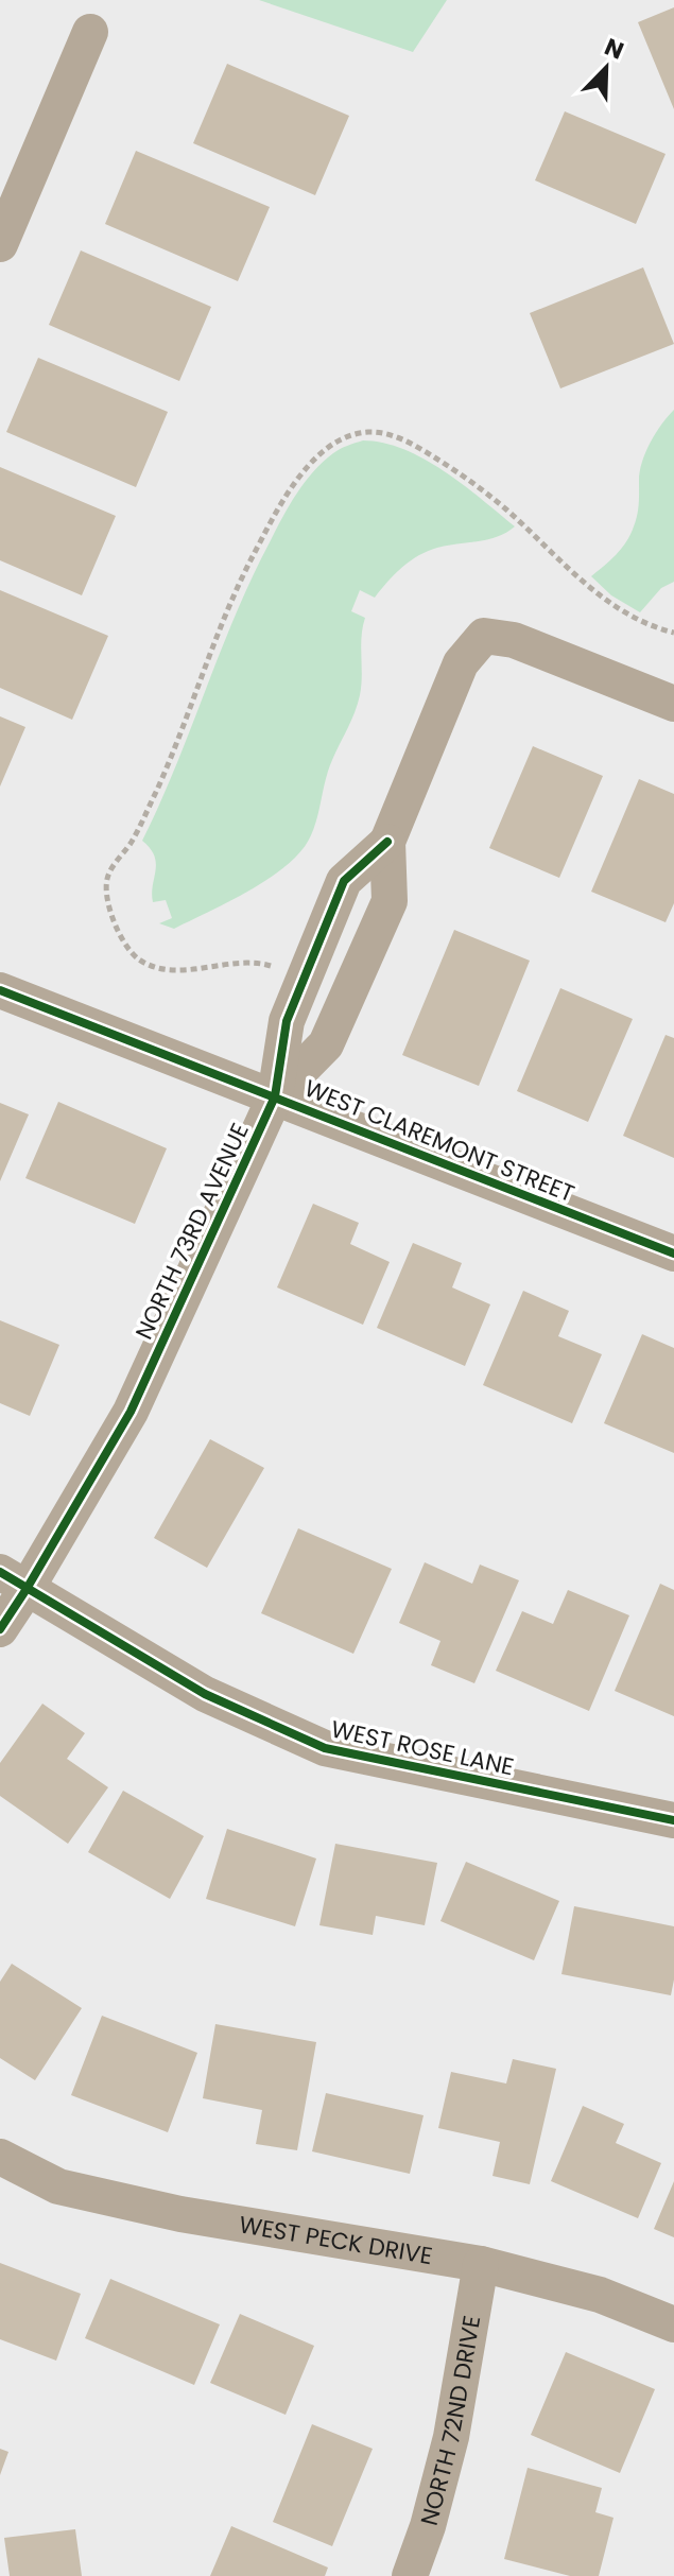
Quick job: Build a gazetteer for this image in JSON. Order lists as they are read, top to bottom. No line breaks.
{"streets":{"street":["WEST CLAREMONT STREET","NORTH 73RD AVENUE","WEST ROSE LANE","WEST PECK DRIVE","NORTH 72ND DRIVE"]},"crossings":[["WEST CLAREMONT STREET","NORTH 73RD AVENUE"],["NORTH 73RD AVENUE","WEST ROSE LANE"],["WEST PECK DRIVE","NORTH 72ND DRIVE"]],"north":"top right"}
